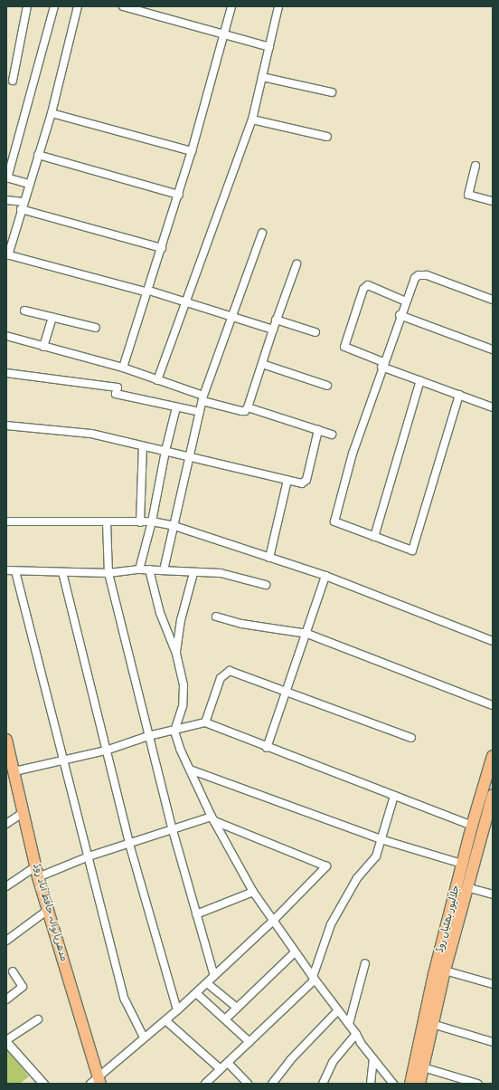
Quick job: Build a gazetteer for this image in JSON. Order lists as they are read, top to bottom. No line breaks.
{"streets":{"main road":["مدھریانوالہ حافظ آباد روڈ","جلالپور بھٹیاں روڈ"]}}
